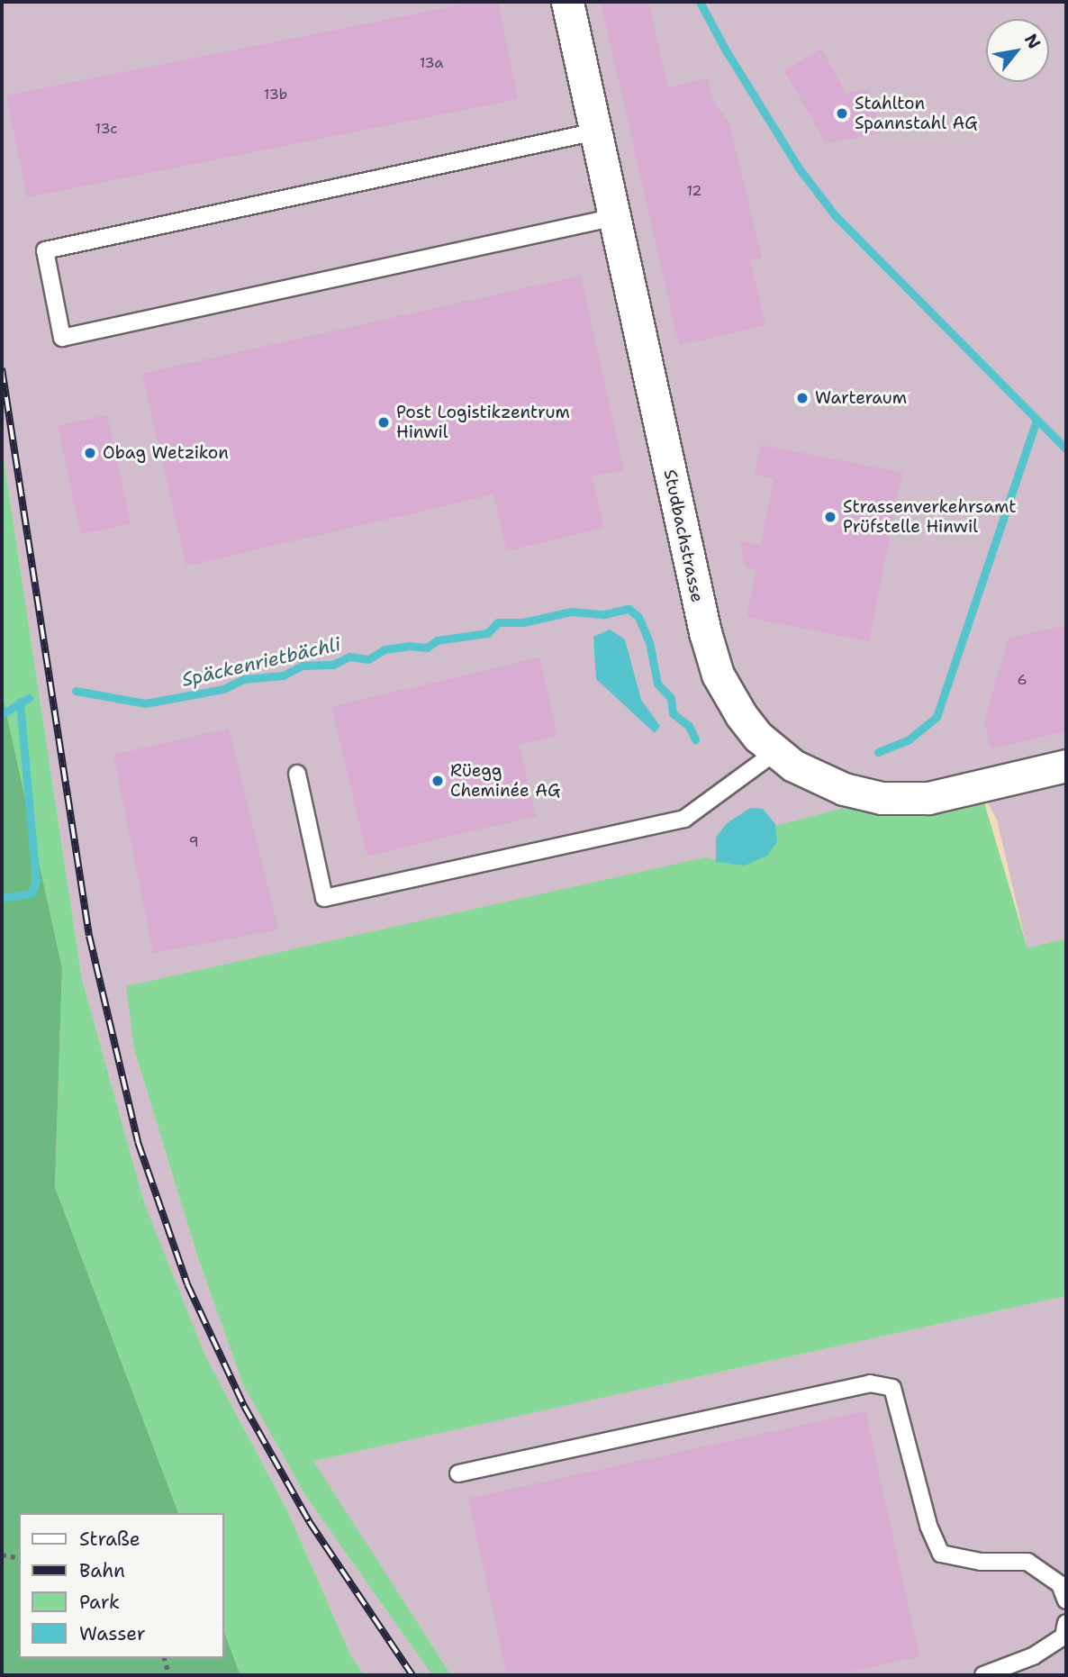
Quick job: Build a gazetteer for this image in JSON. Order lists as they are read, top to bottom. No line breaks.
{"streets":{"street":["Studbachstrasse"]},"water":["Späckenrietbächli"],"places":["Stahlton Spannstahl AG","Warteraum","Post Logistikzentrum Hinwil","Obag Wetzikon","Strassenverkehrsamt Prüfstelle Hinwil","Rüegg Cheminée AG"],"house_numbers":["13a","13b","13c","12","6","9"],"legend":["Straße","Bahn","Park","Wasser"],"north":"top right"}
